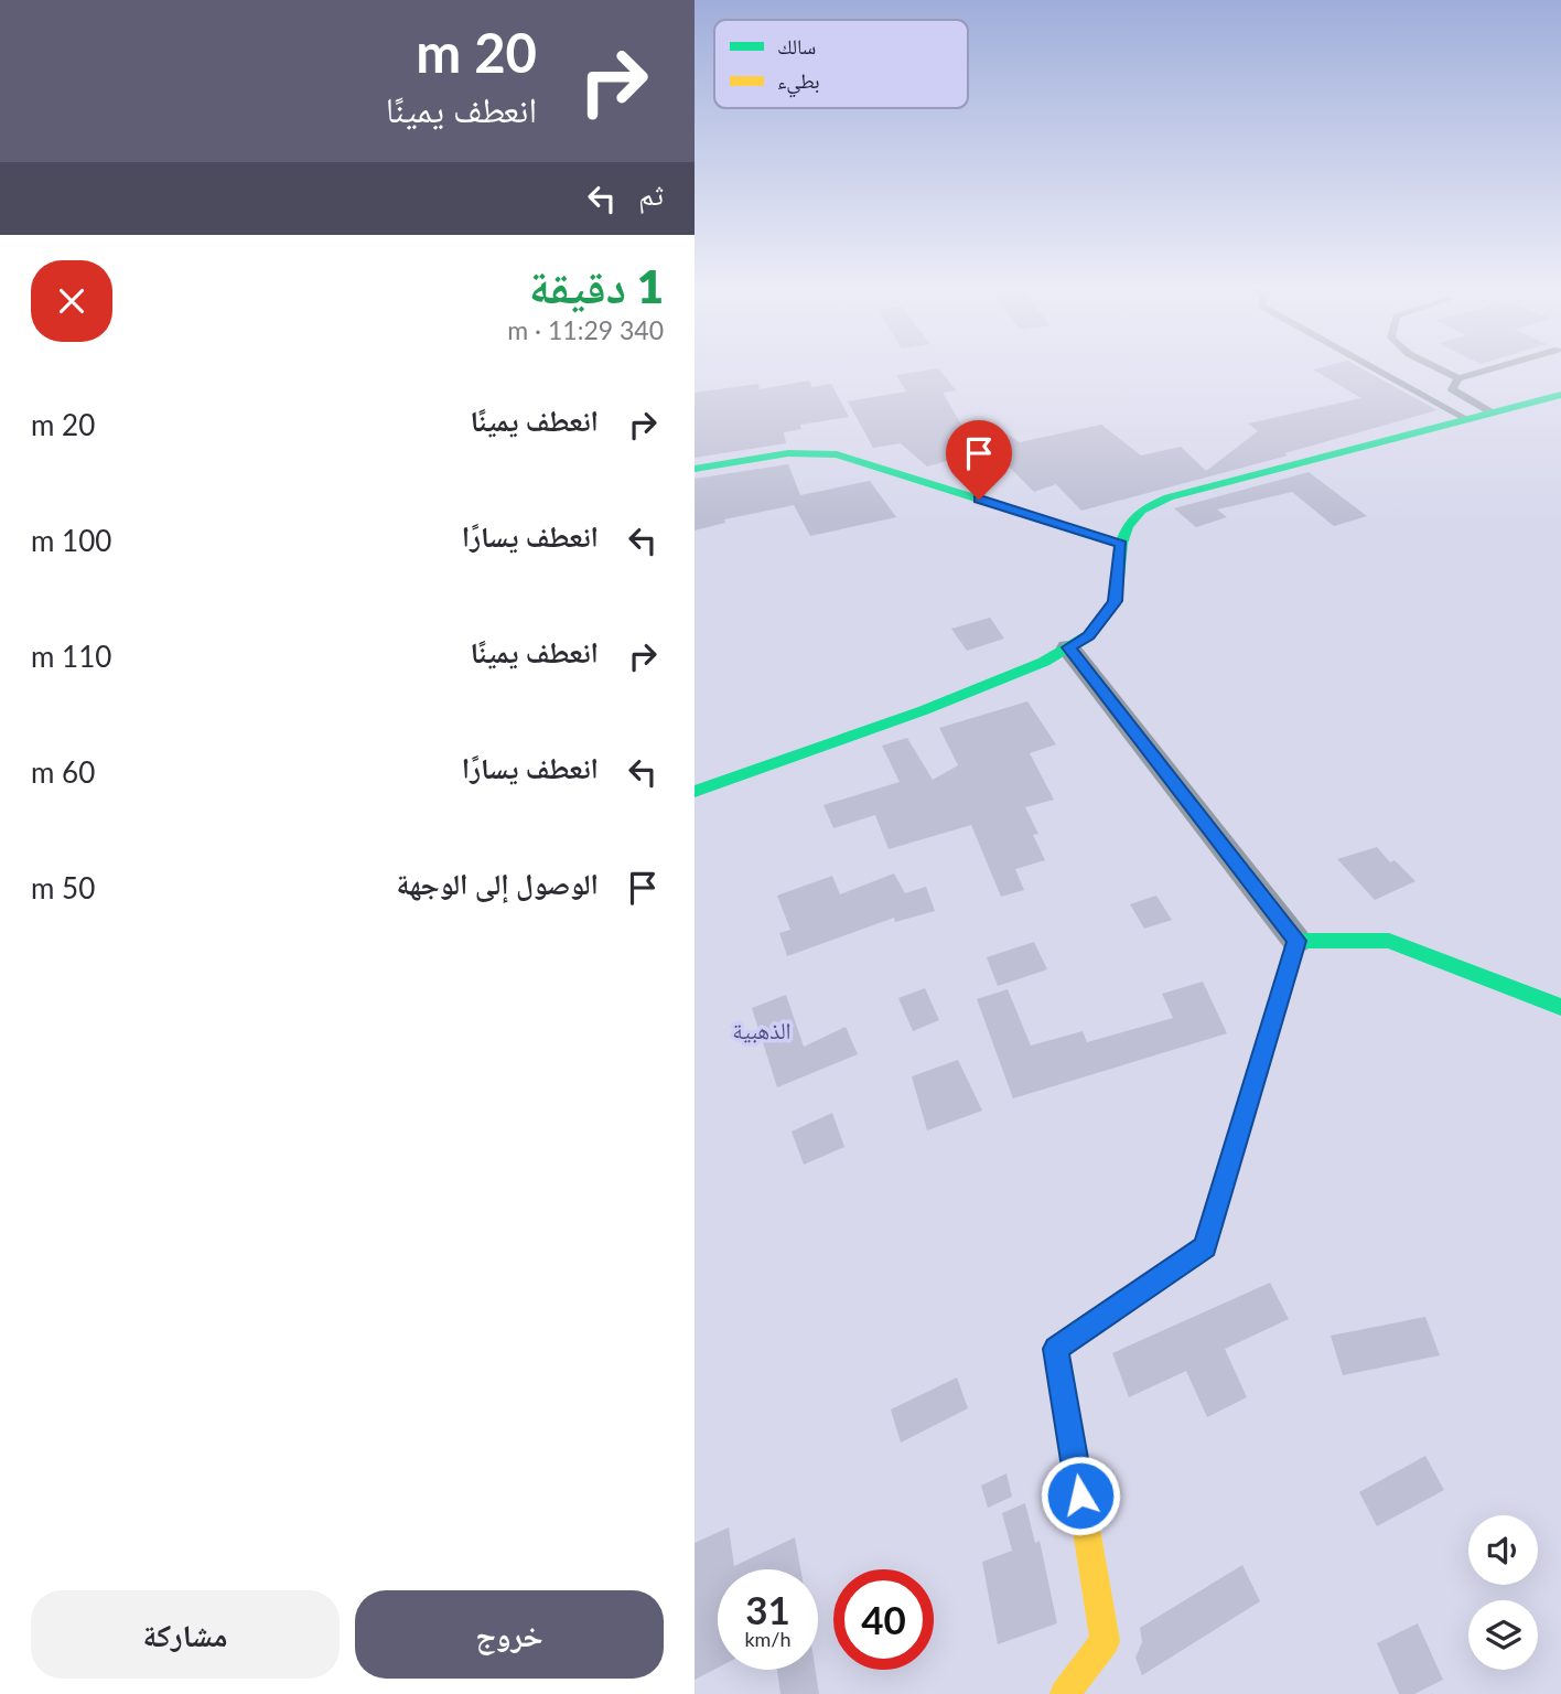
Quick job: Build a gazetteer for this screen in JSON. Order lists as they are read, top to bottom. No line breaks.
{"districts":["الذهبية"],"legend":["سالك","بطيء"],"page":{"turn":["20 m","انعطف يمينًا"],"then":"ثم","heading":["1 دقيقة","340 m · 11:29"],"list":[{"name":"انعطف يمينًا","value":"20 m"},{"name":"انعطف يسارًا","value":"100 m"},{"name":"انعطف يمينًا","value":"110 m"},{"name":"انعطف يسارًا","value":"60 m"},{"name":"الوصول إلى الوجهة","value":"50 m"}],"speed":"31 km/h","limit":"40","buttons":["خروج","مشاركة"]}}
